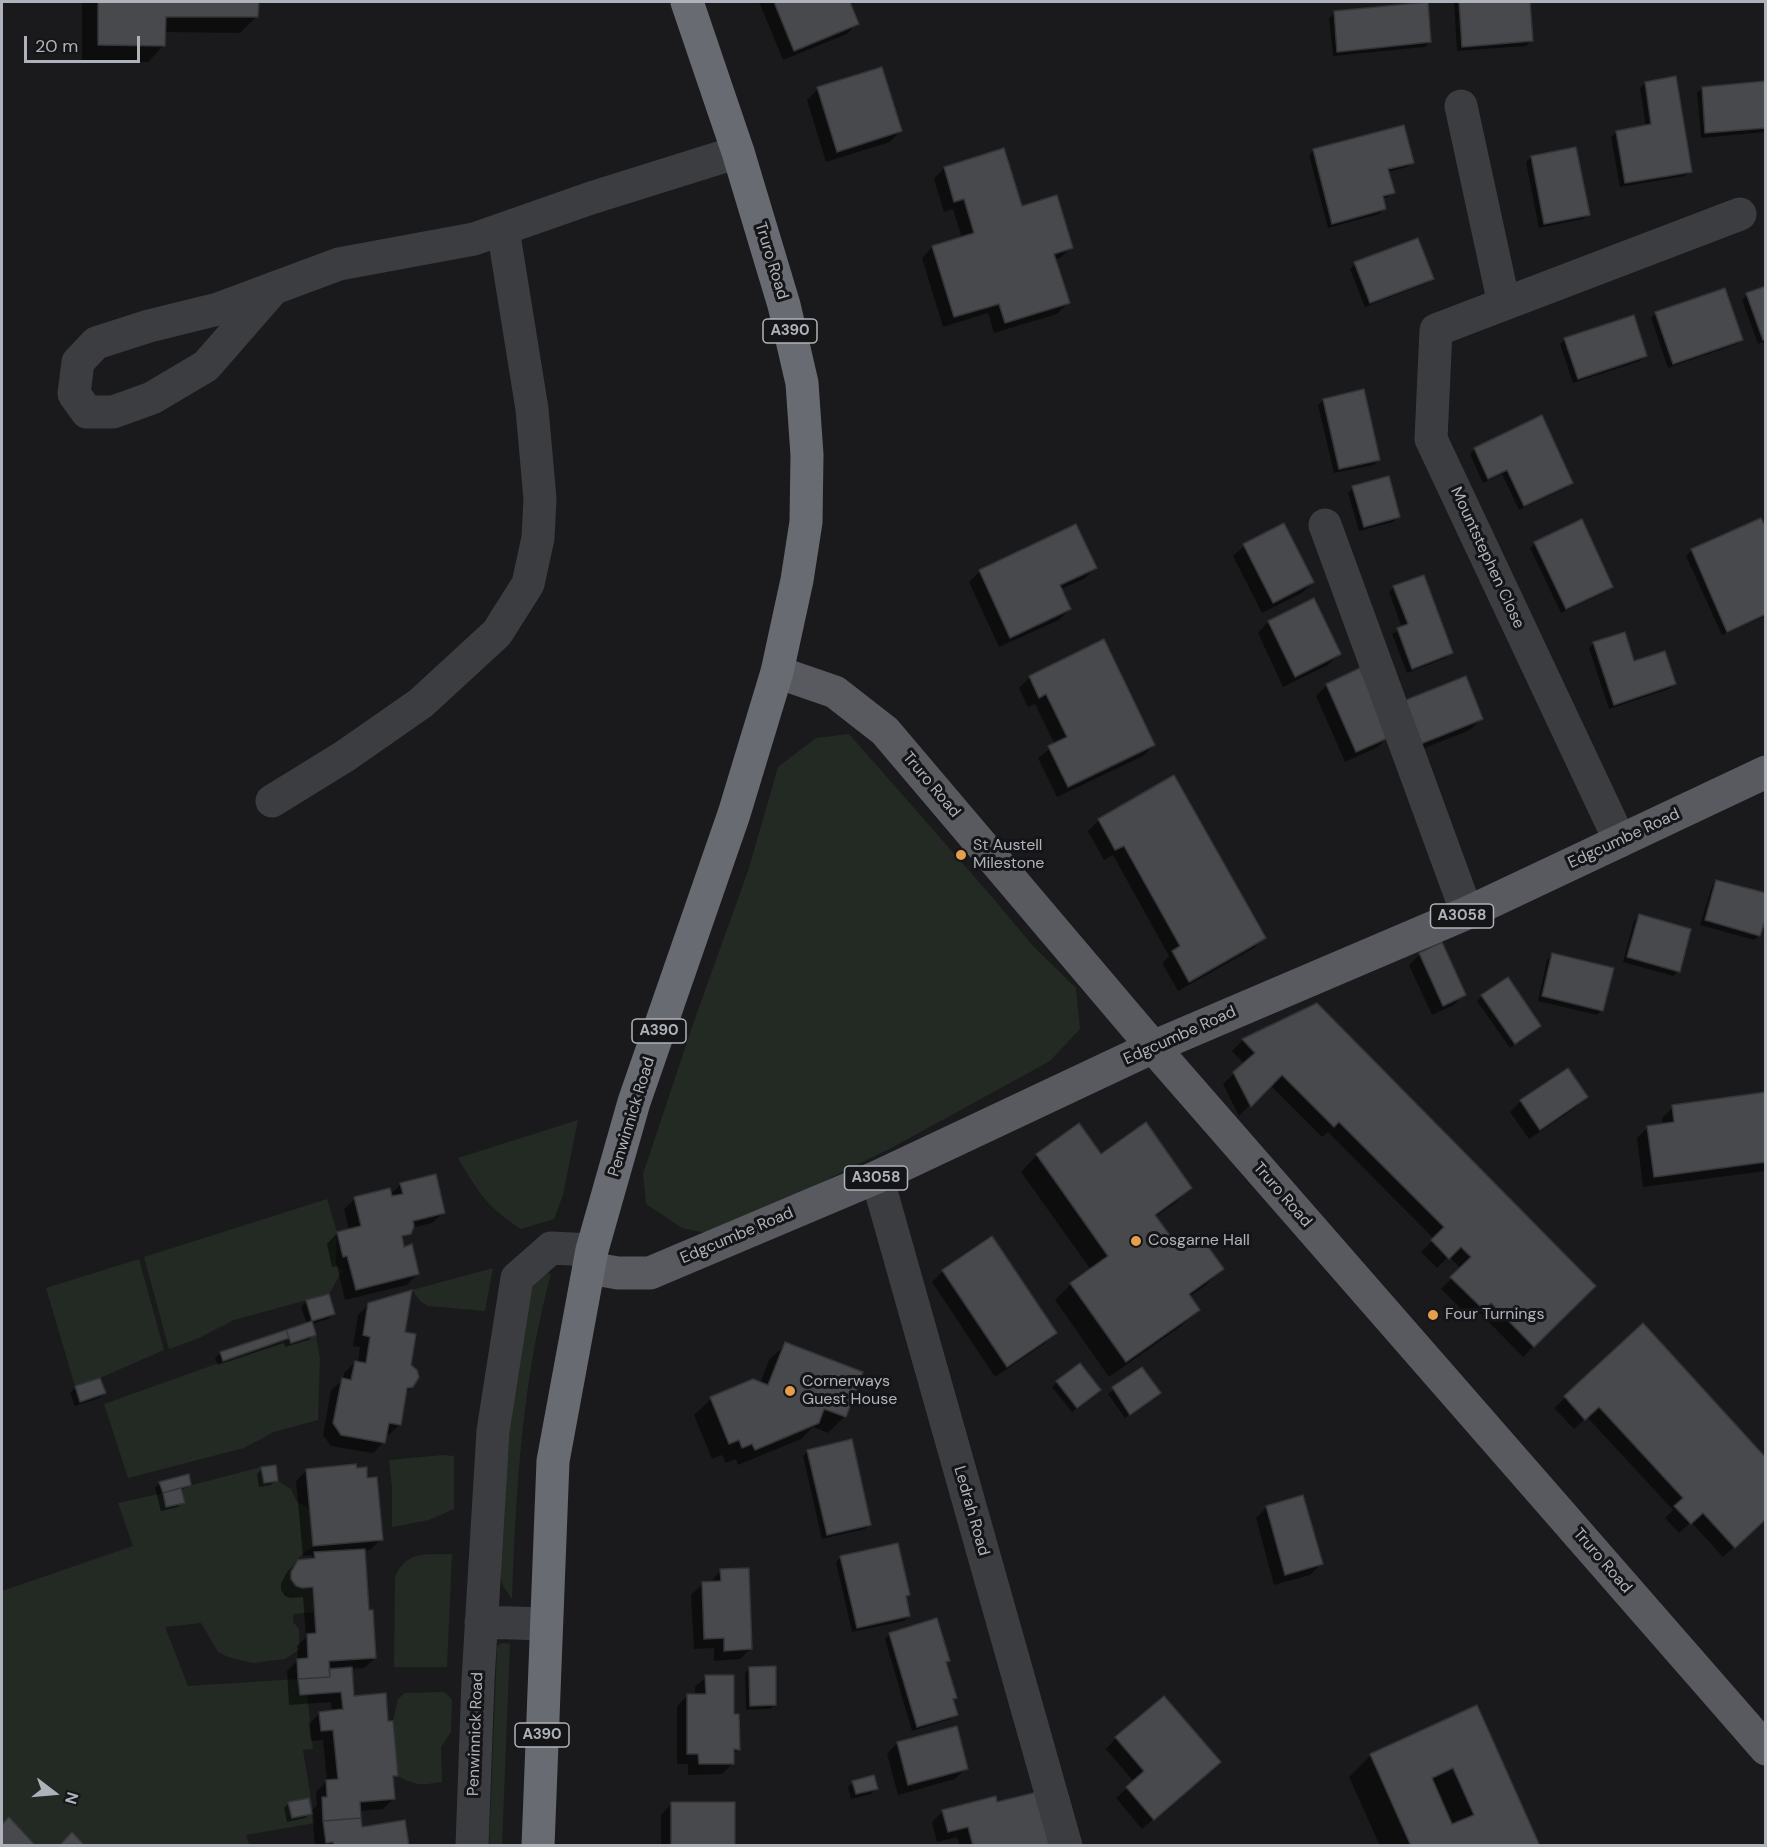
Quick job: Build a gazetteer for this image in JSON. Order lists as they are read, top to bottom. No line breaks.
{"streets":{"highway":["Truro Road","A390","Penwinnick Road"],"main road":["Edgcumbe Road","A3058"],"street":["Mountstephen Close","Ledrah Road"]},"crossings":[["Truro Road","Edgcumbe Road"],["Truro Road","Penwinnick Road"],["Mountstephen Close","Edgcumbe Road"],["Edgcumbe Road","Penwinnick Road"],["Edgcumbe Road","Ledrah Road"]],"places":["St Austell Milestone","Cosgarne Hall","Four Turnings","Cornerways Guest House"],"scale_bar":"20 m","north":"right"}
